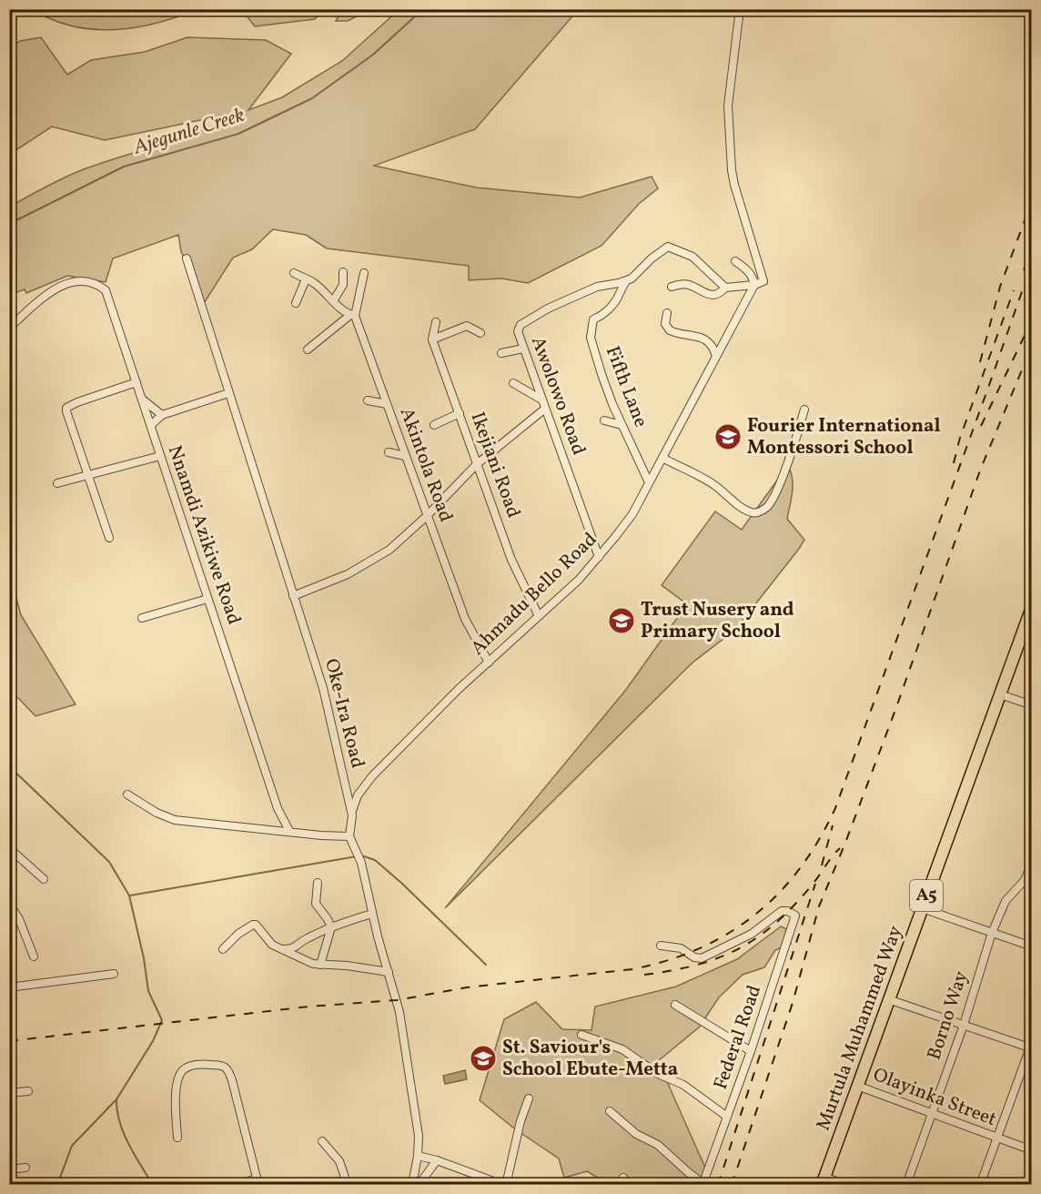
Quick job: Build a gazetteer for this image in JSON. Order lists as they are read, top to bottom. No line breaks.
{"streets":{"main road":["A5","Murtula Muhammed Way"],"street":["Fifth Lane","Awolowo Road","Akintola Road","Ikejiani Road","Nnamdi Azikiwe Road","Ahmadu Bello Road","Oke-Ira Road","Borno Way","Federal Road","Olayinka Street"]},"crossings":[["Fifth Lane","Awolowo Road"],["Fifth Lane","Ahmadu Bello Road"],["Awolowo Road","Ahmadu Bello Road"],["Akintola Road","Ahmadu Bello Road"],["Ikejiani Road","Ahmadu Bello Road"],["Ahmadu Bello Road","Oke-Ira Road"],["Borno Way","Olayinka Street"],["Murtula Muhammed Way","Olayinka Street"]],"water":["Ajegunle Creek"],"places":{"school or university":["Fourier International Montessori School","Trust Nusery and Primary School","St. Saviour's School Ebute-Metta"]}}
